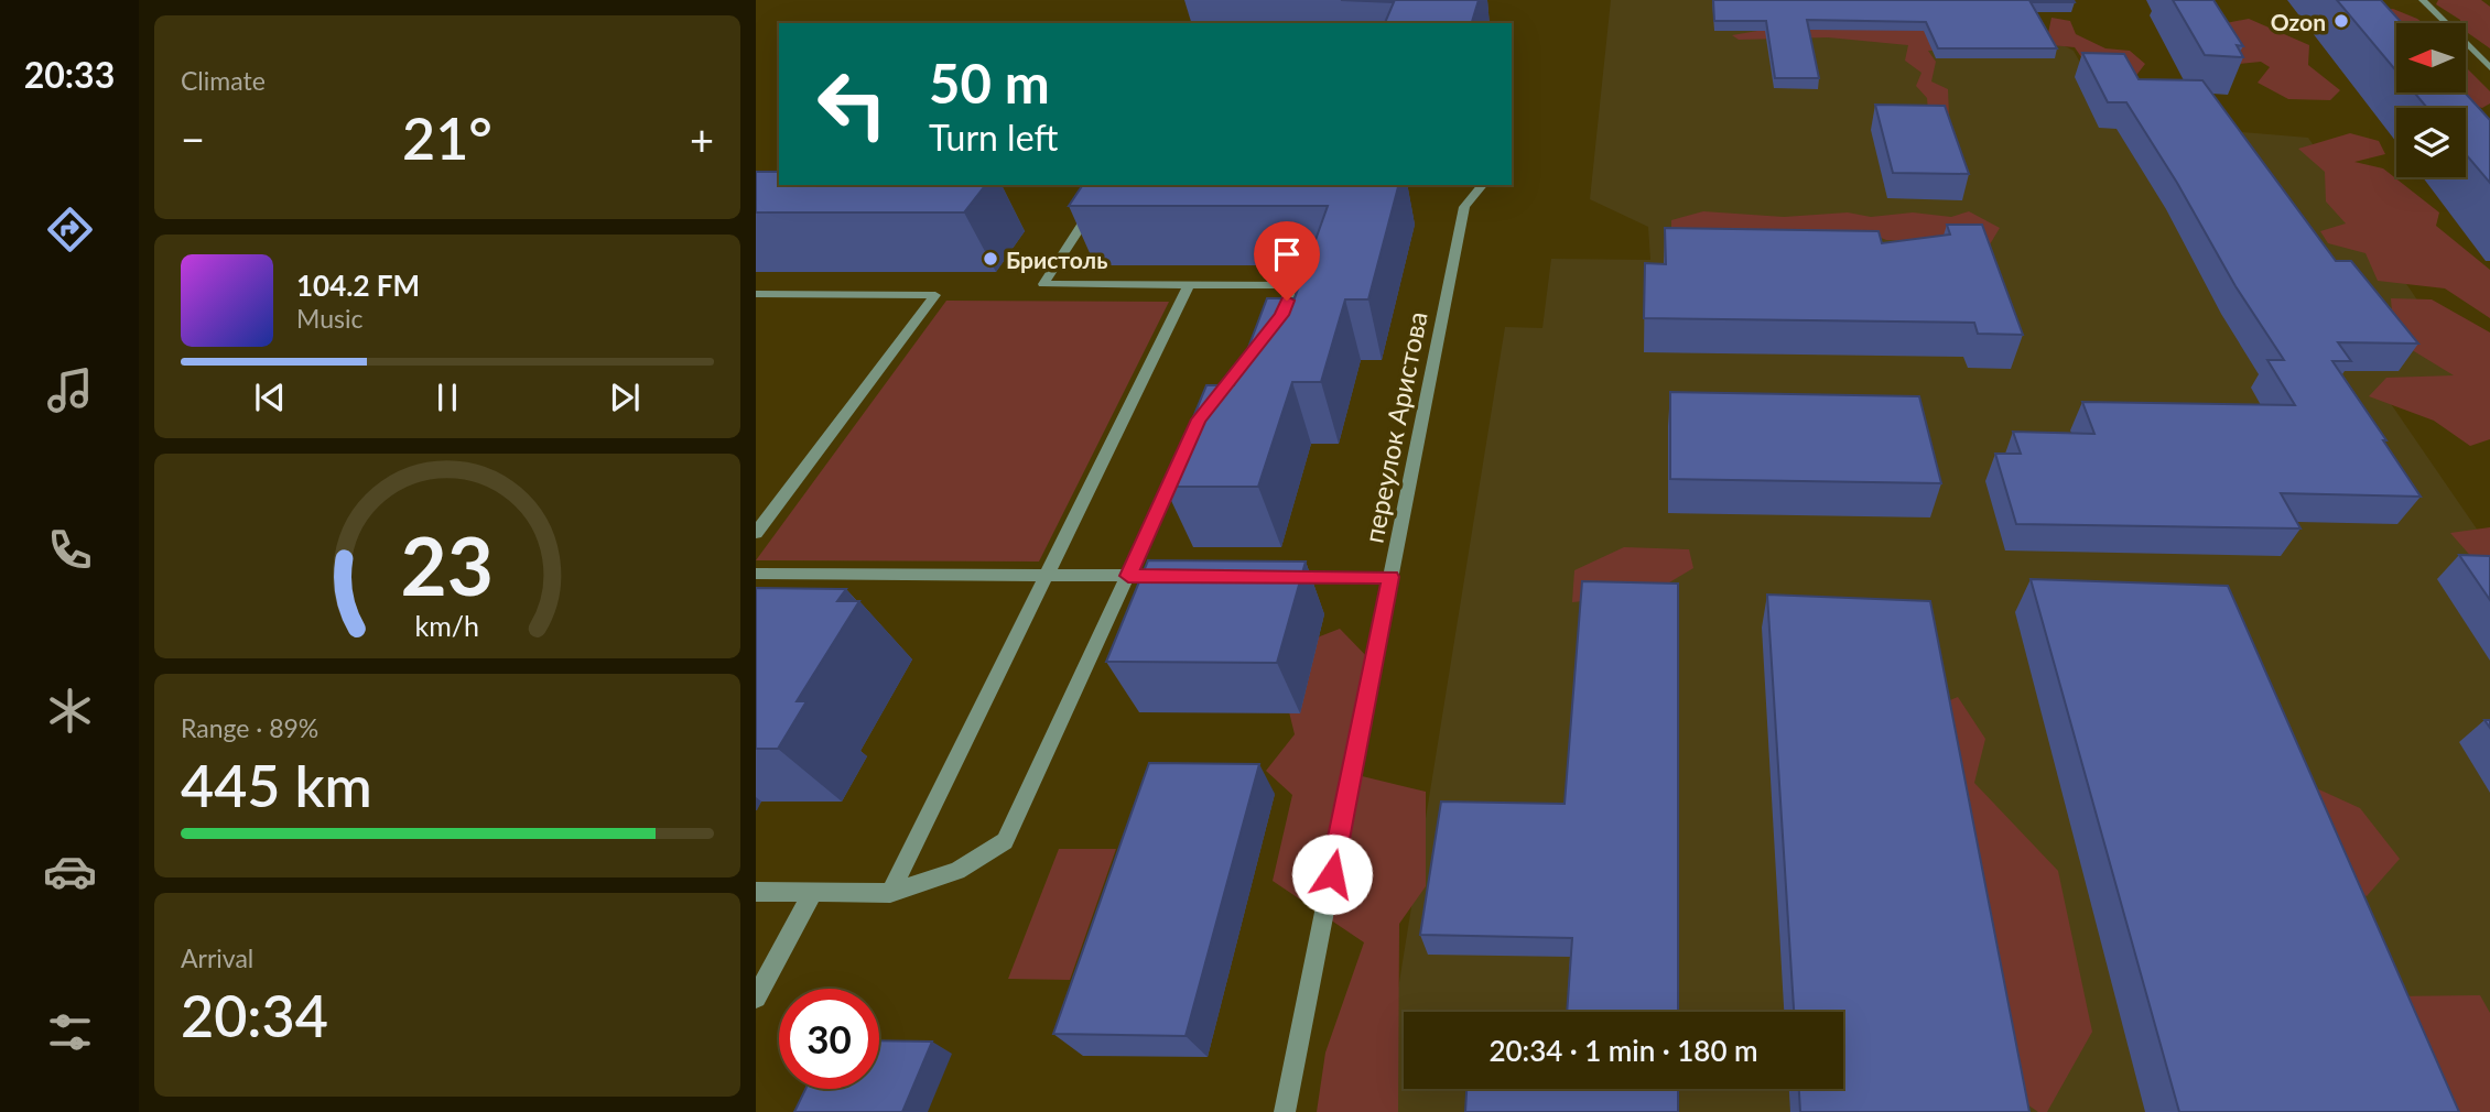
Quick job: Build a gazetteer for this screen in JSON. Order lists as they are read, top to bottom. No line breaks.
{"streets":{"street":["переулок Аристова"]},"places":["Ozon","Бристоль"],"north":"left","page":{"tabs":"20:33","tile":["Climate",["Range · 89%","445 km"],["Arrival","20:34"]],"turn":["50 m","Turn left"],"heat":["−","21°","+"],"song":["104.2 FM","Music"],"limit":"30","trip":"20:34 · 1 min · 180 m","gauge":["23","km/h"]}}
